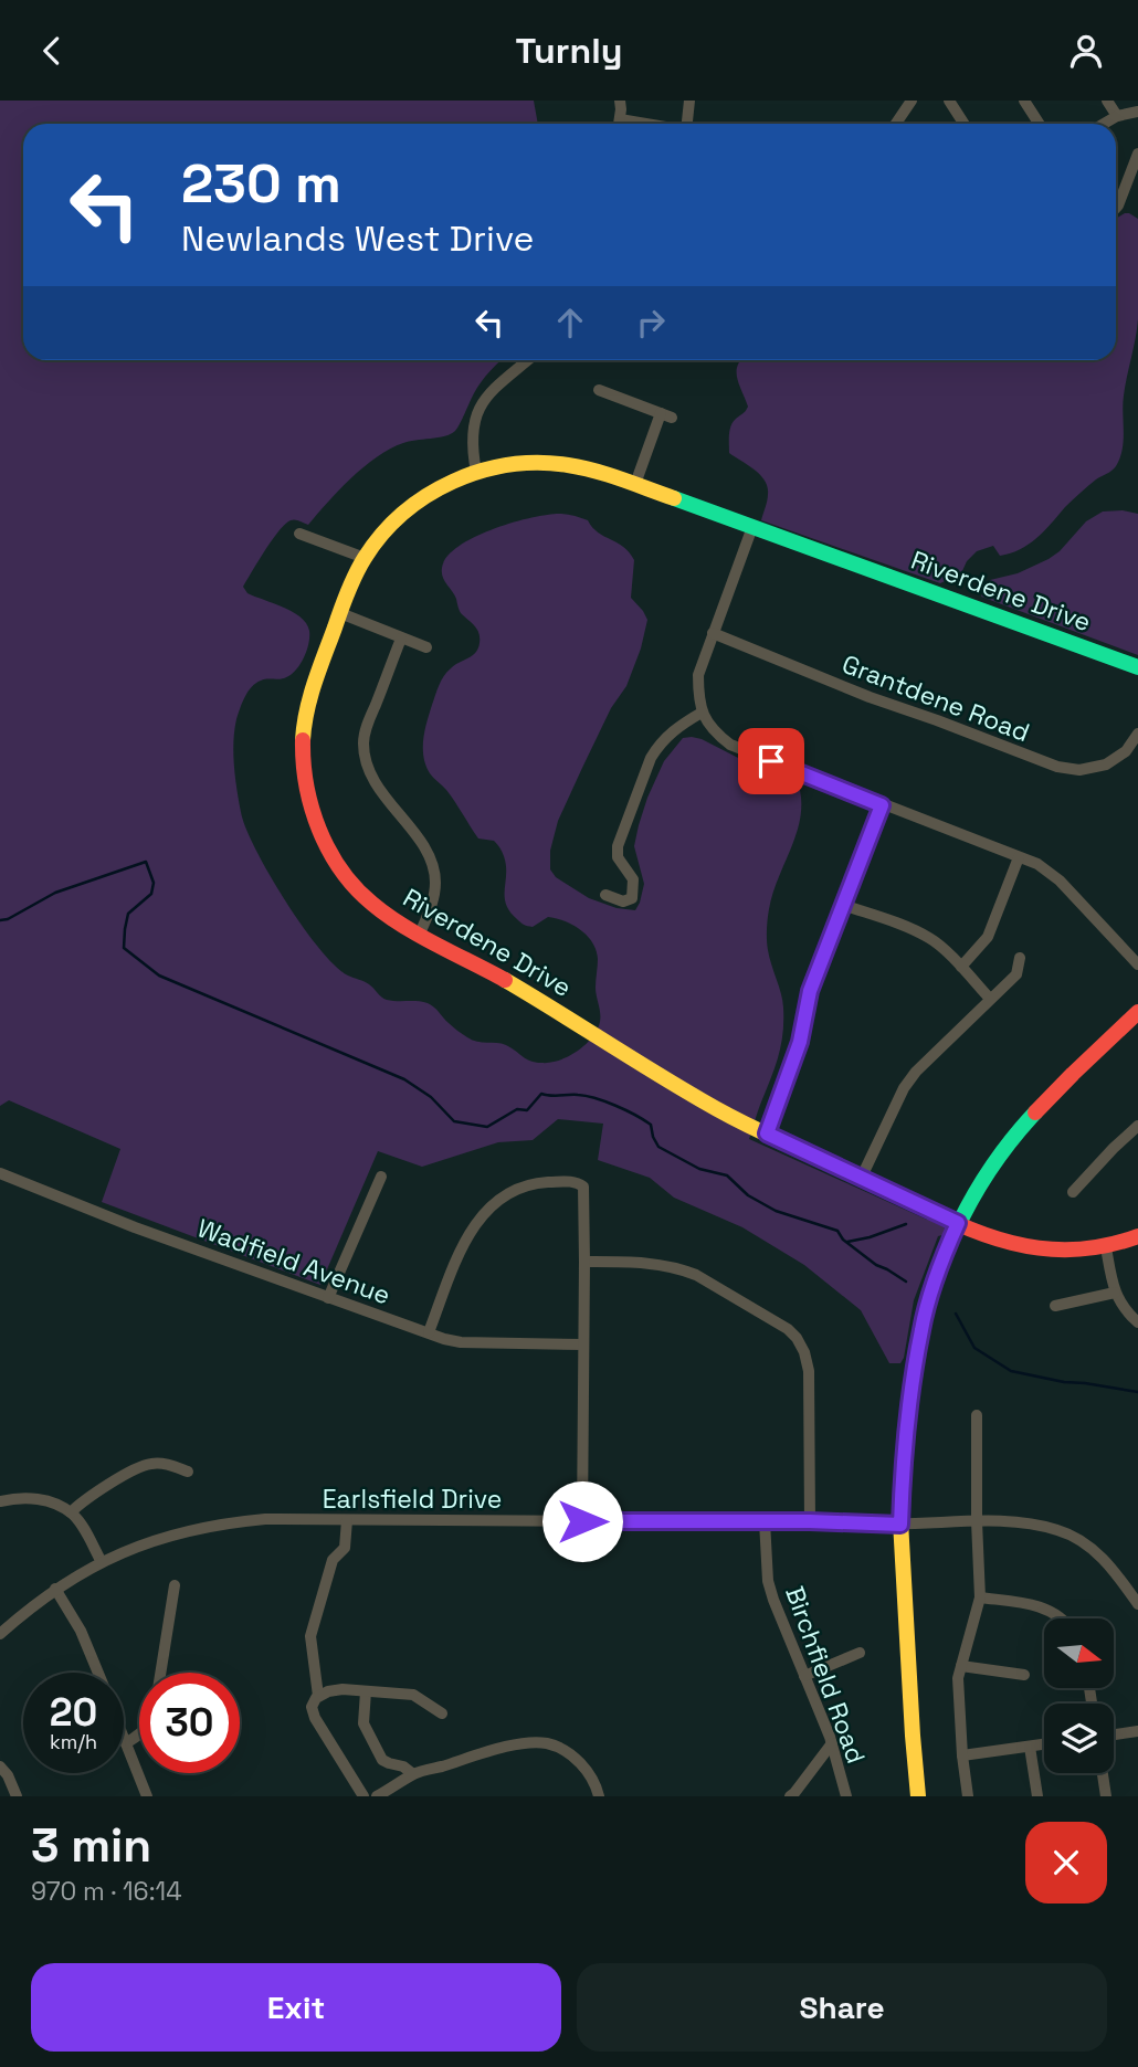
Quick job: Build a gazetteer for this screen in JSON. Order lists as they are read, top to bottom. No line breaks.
{"streets":{"street":["Riverdene Drive","Grantdene Road","Wadfield Avenue","Earlsfield Drive","Birchfield Road"]},"crossings":[["Earlsfield Drive","Birchfield Road"]],"north":"right","page":{"header":"Turnly","turn":["230 m","Newlands West Drive"],"speed":"20 km/h","limit":"30","heading":["3 min","970 m · 16:14"],"buttons":["Exit","Share"]}}
